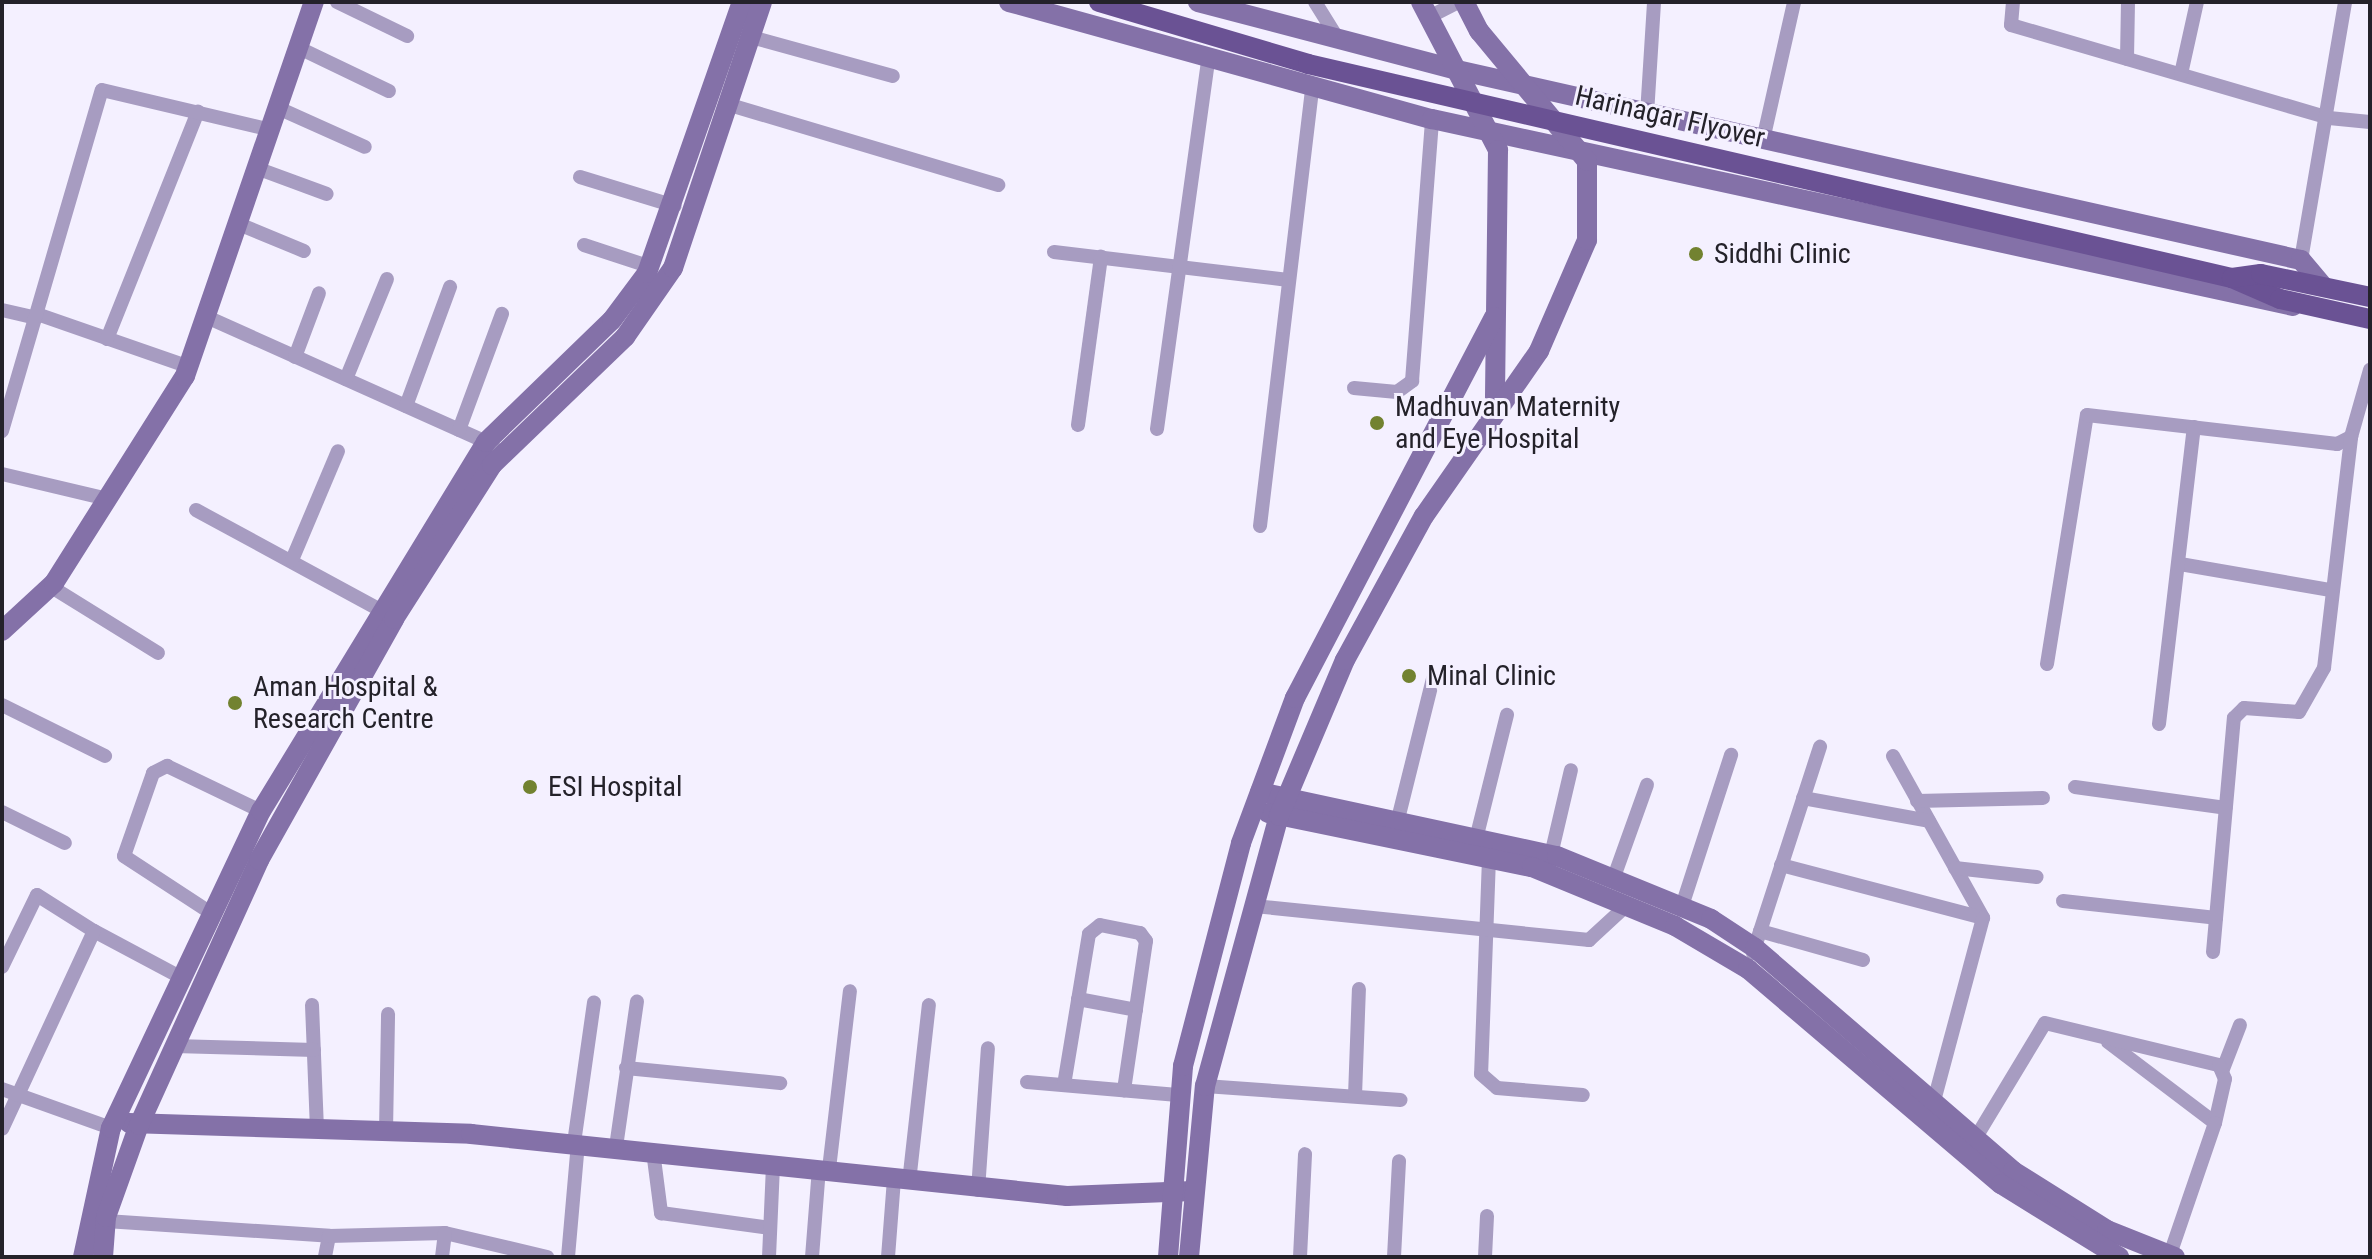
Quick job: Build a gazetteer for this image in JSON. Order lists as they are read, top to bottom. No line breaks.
{"streets":{"main road":["Harinagar Flyover"]},"places":["Siddhi Clinic","Madhuvan Maternity and Eye Hospital","Minal Clinic","Aman Hospital & Research Centre","ESI Hospital"]}
